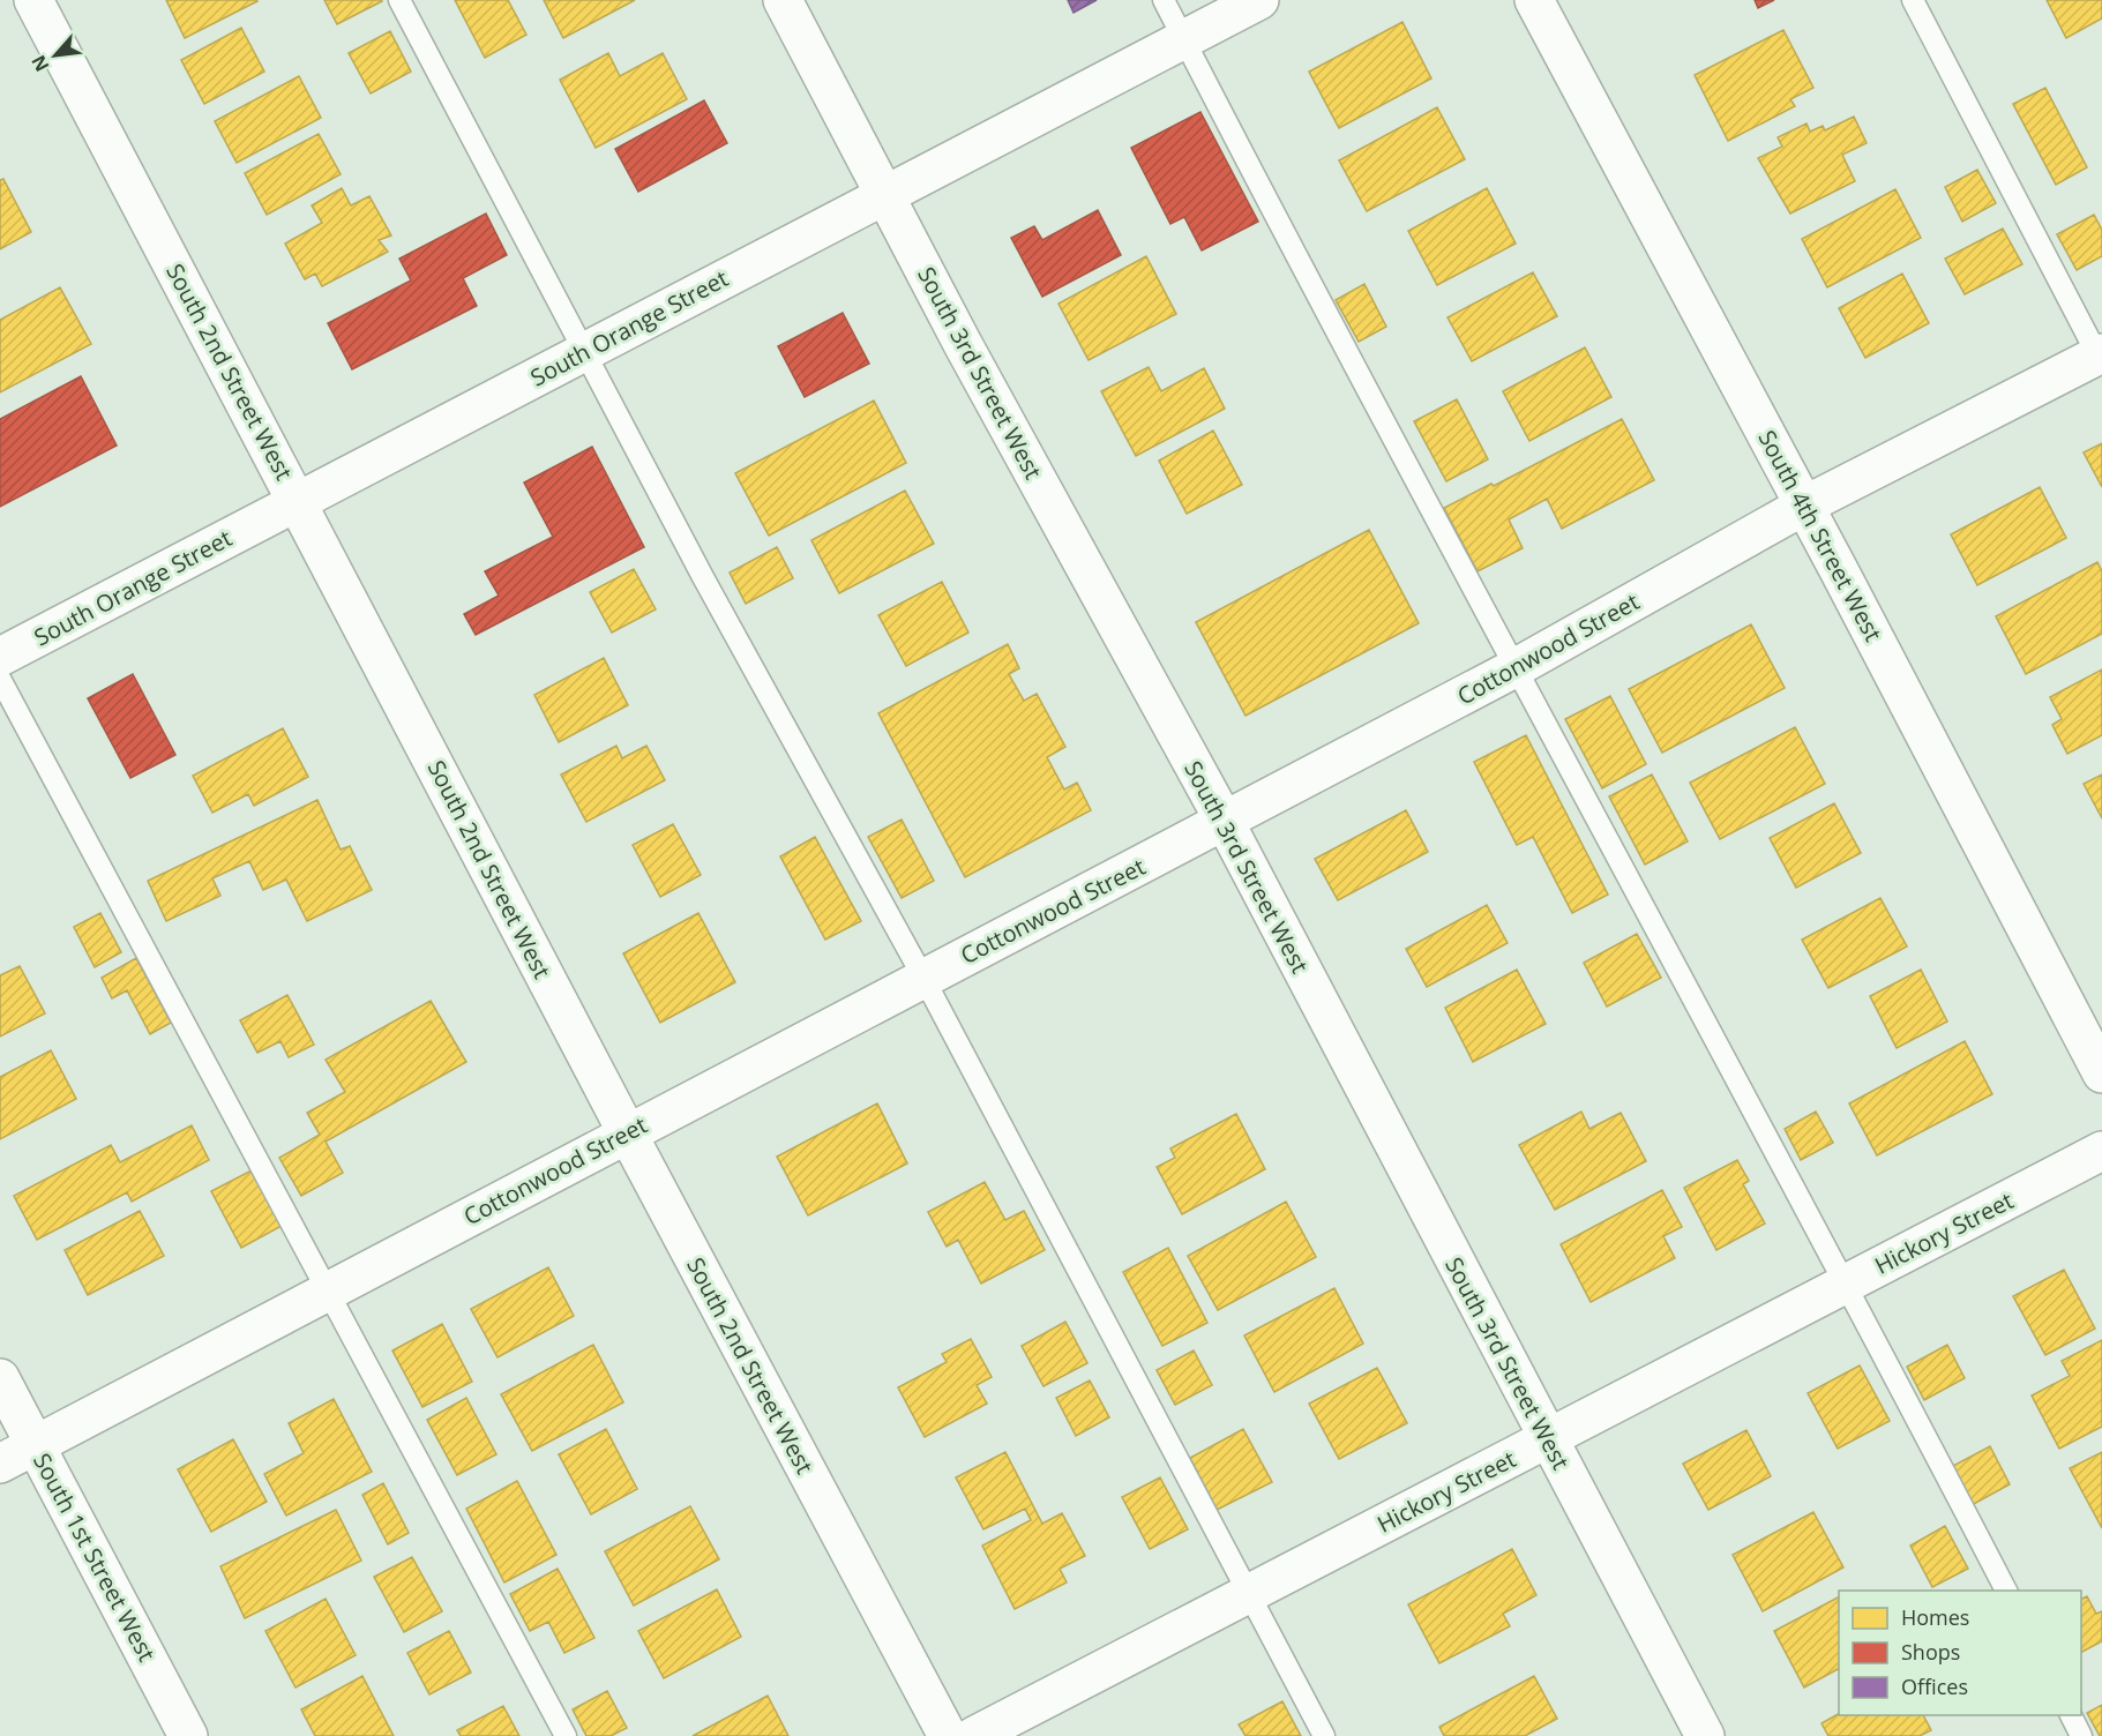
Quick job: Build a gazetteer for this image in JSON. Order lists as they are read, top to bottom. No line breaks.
{"streets":{"street":["South Orange Street","South 2nd Street West","South 3rd Street West","South 4th Street West","Cottonwood Street","Hickory Street","South 1st Street West"]},"crossings":[["South Orange Street","South 2nd Street West"],["South Orange Street","South 3rd Street West"],["South 2nd Street West","Cottonwood Street"],["South 3rd Street West","Cottonwood Street"],["South 3rd Street West","Hickory Street"],["South 4th Street West","Cottonwood Street"],["Cottonwood Street","South 1st Street West"]],"legend":["Homes","Shops","Offices"],"north":"bottom left"}
